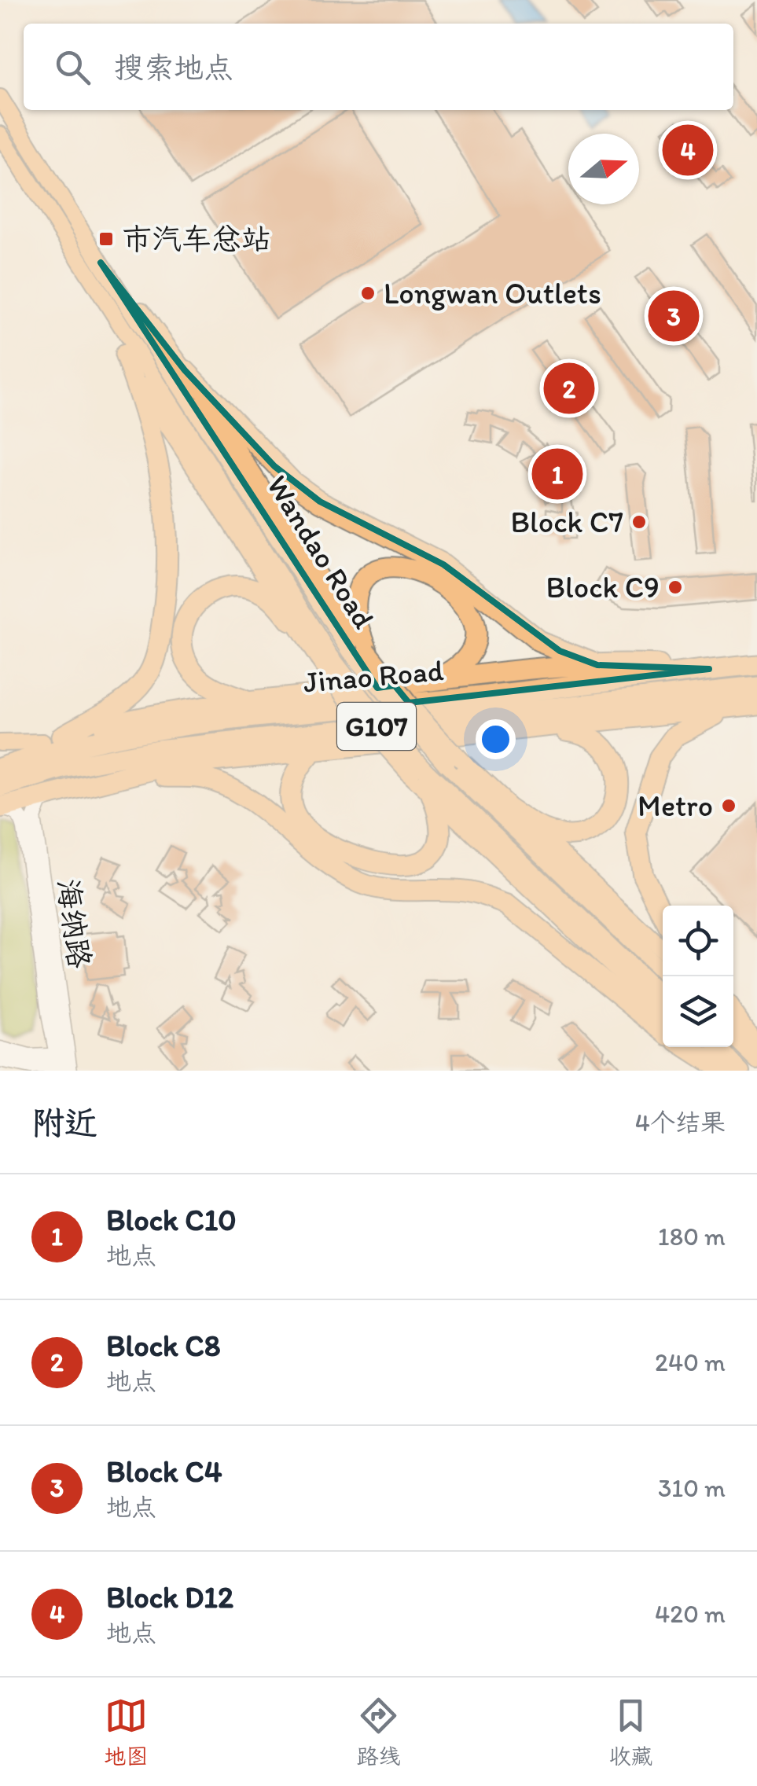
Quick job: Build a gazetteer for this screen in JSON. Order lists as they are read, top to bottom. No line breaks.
{"streets":{"highway":["Jinao Road","G107"],"main road":["Wandao Road"],"street":["海纳路"]},"places":{"transit":["市汽车总站"],"other":["Longwan Outlets","Block C7","Block C9","Metro"]},"north":"right","page":{"search":"搜索地点","pins":["4","3","2","1"],"heading":["附近","4个结果"],"list":[{"mark":"1","name":"Block C10","note":"地点","value":"180 m"},{"mark":"2","name":"Block C8","note":"地点","value":"240 m"},{"mark":"3","name":"Block C4","note":"地点","value":"310 m"},{"mark":"4","name":"Block D12","note":"地点","value":"420 m"}],"nav":["地图","路线","收藏"]}}
